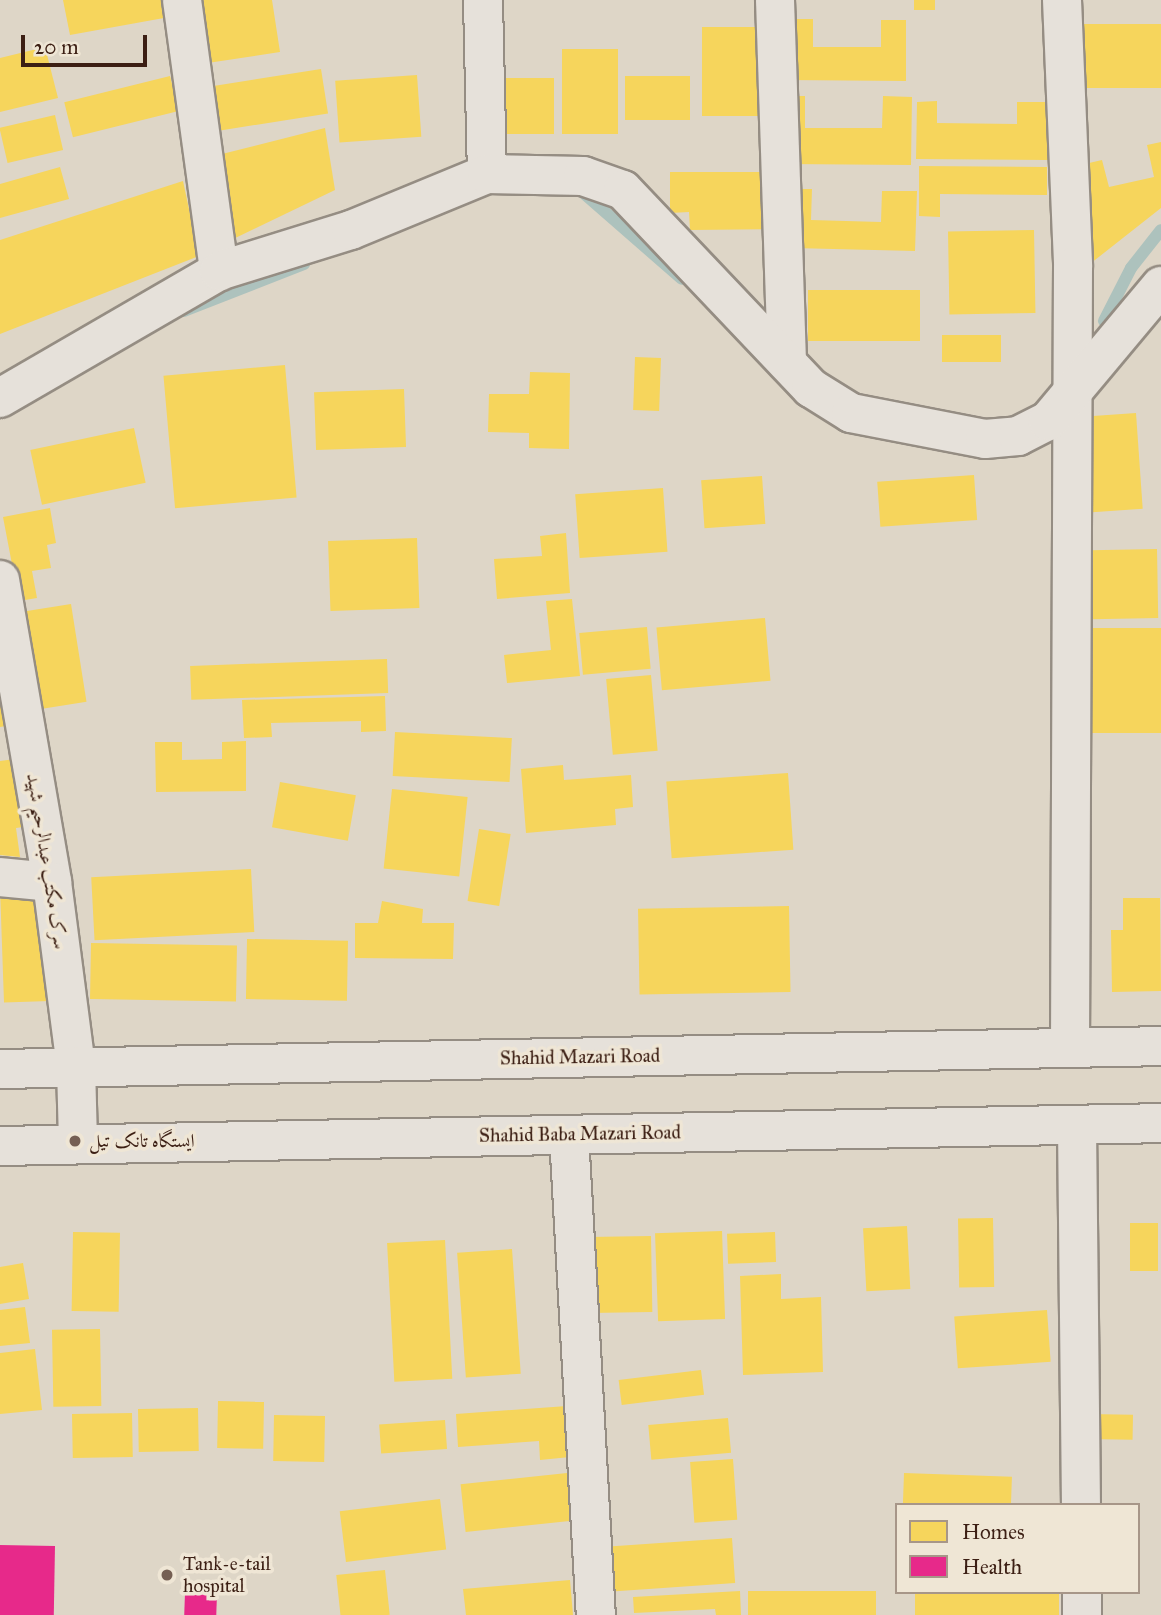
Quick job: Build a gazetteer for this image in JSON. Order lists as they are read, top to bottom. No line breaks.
{"streets":{"street":["سرک مکتب عبدالرحیم شهید","Shahid Mazari Road","Shahid Baba Mazari Road"]},"crossings":[["سرک مکتب عبدالرحیم شهید","Shahid Mazari Road"],["سرک مکتب عبدالرحیم شهید","Shahid Baba Mazari Road"]],"places":["ایستگاه تانک تیل","Tank-e-tail hospital"],"legend":["Homes","Health"],"scale_bar":"20 m"}
